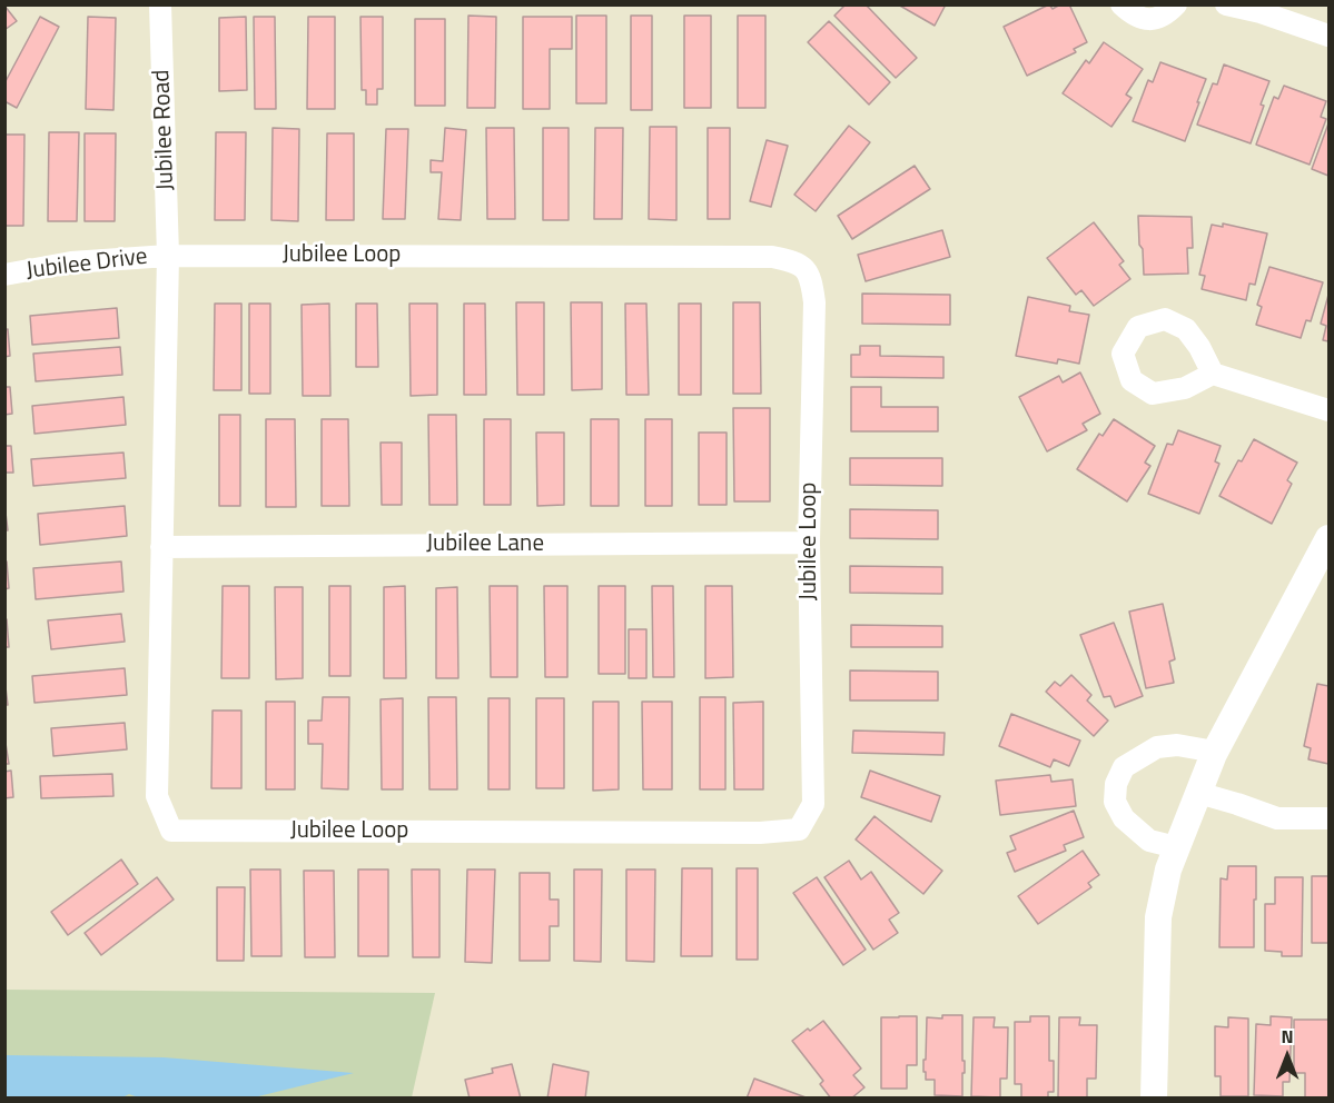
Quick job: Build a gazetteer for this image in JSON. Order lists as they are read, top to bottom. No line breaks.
{"streets":{"street":["Jubilee Road","Jubilee Loop","Jubilee Drive","Jubilee Lane"]},"crossings":[["Jubilee Road","Jubilee Loop"],["Jubilee Road","Jubilee Drive"],["Jubilee Loop","Jubilee Drive"],["Jubilee Loop","Jubilee Lane"]],"north":"top"}
